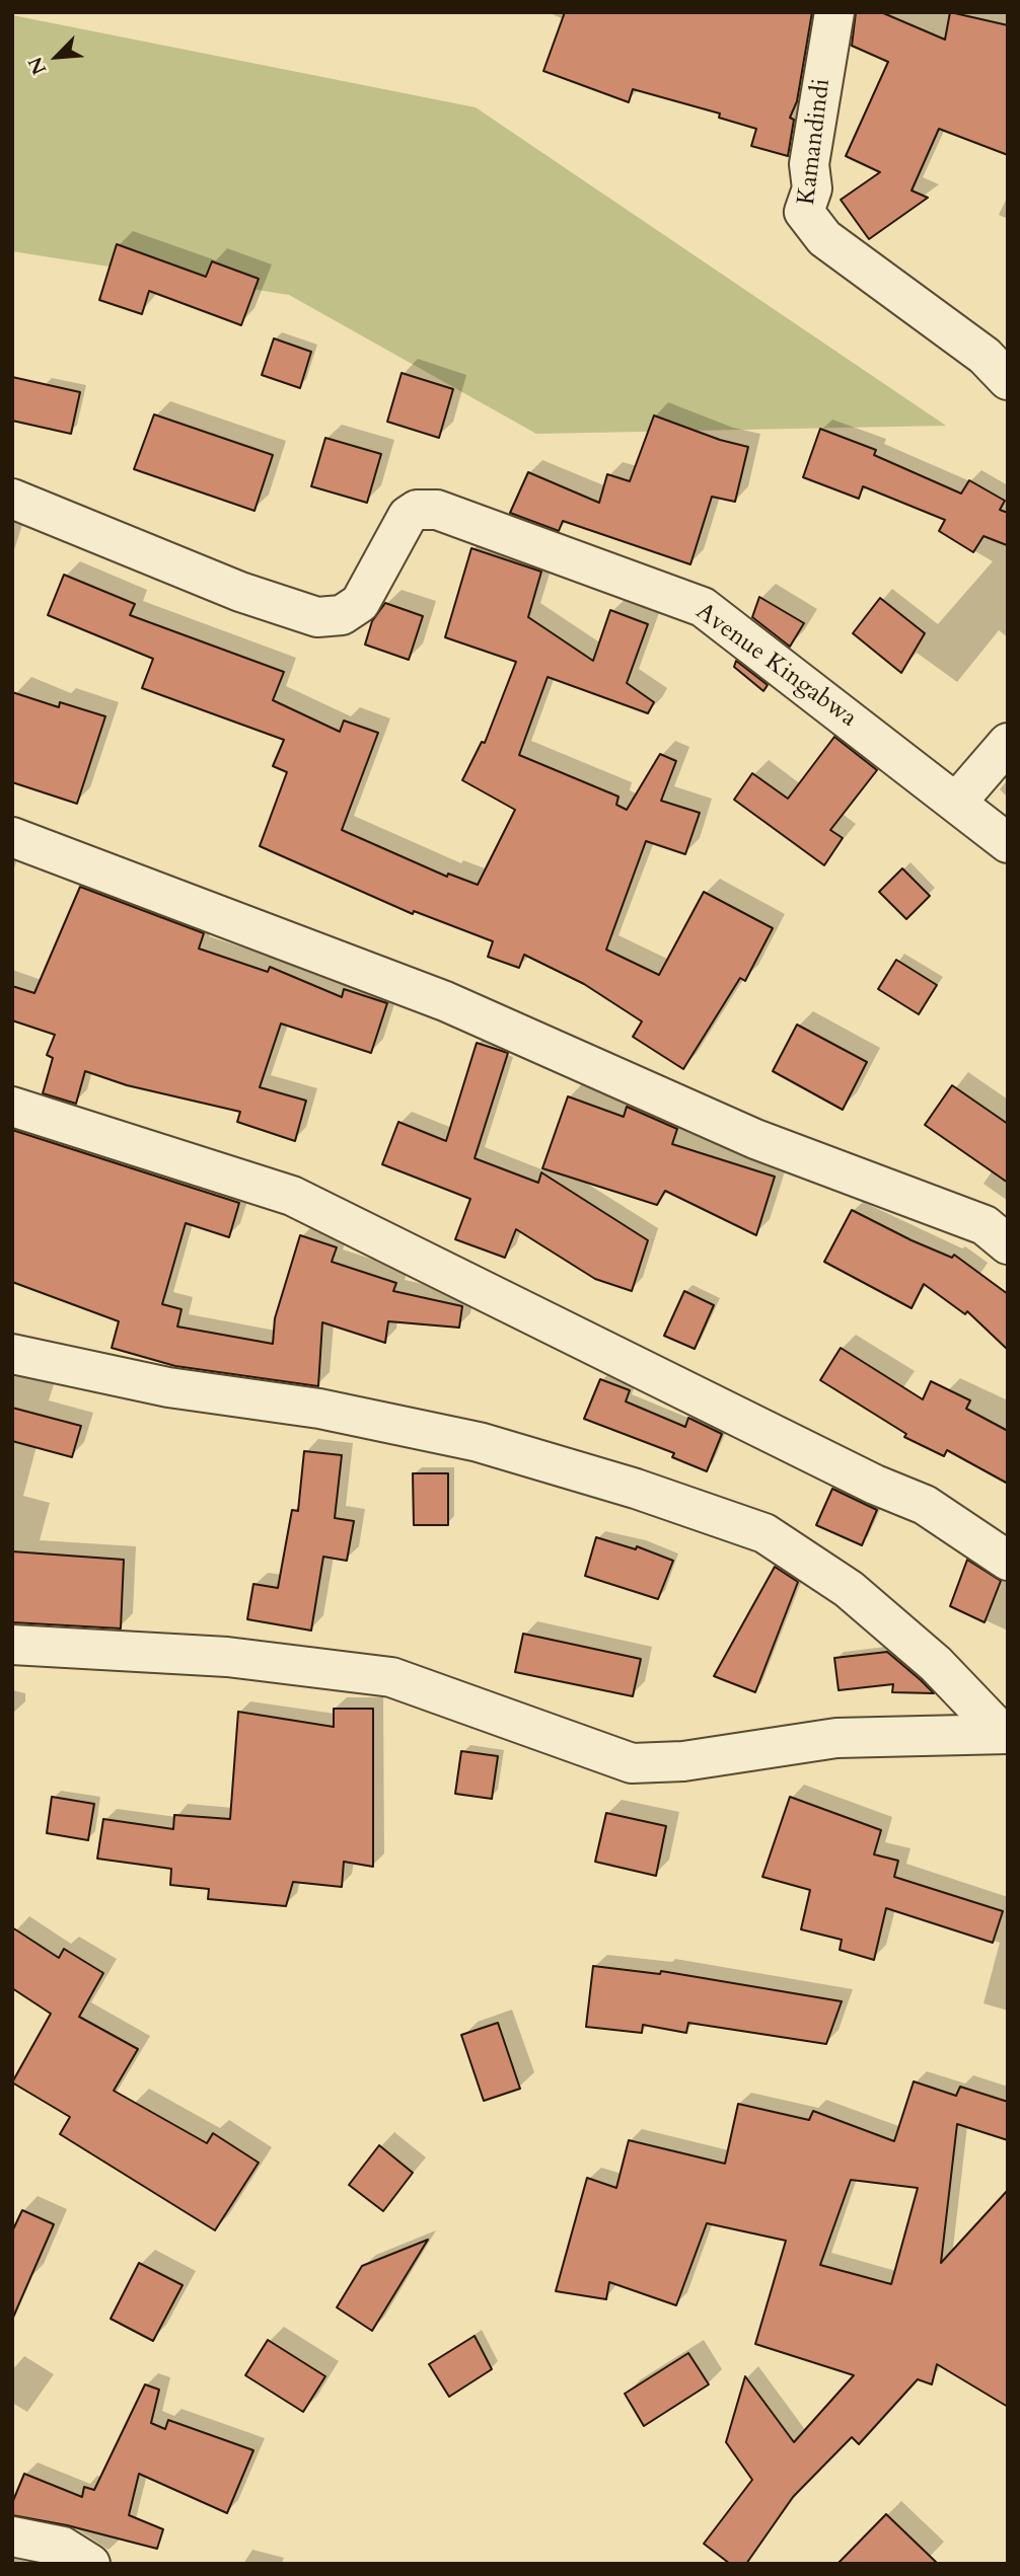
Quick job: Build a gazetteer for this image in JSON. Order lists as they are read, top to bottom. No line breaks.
{"streets":{"street":["Kamandindi","Avenue Kingabwa"]},"north":"bottom left"}
